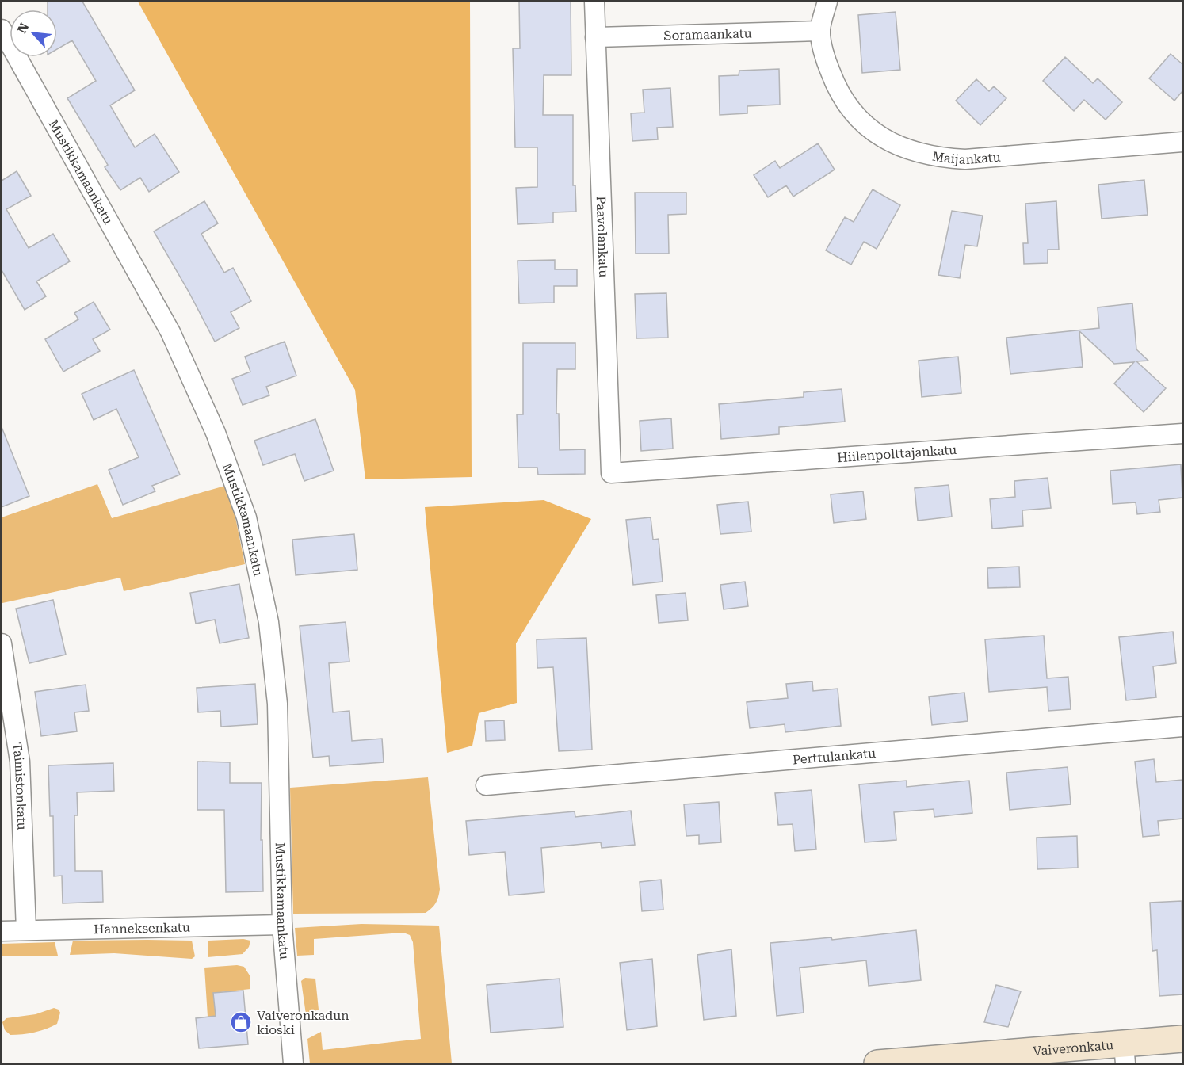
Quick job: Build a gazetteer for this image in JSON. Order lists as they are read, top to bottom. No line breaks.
{"streets":{"main road":["Vaiveronkatu"],"street":["Soramaankatu","Maijankatu","Mustikkamaankatu","Paavolankatu","Hiilenpolttajankatu","Perttulankatu","Taimistonkatu","Hanneksenkatu"]},"crossings":[["Soramaankatu","Maijankatu"],["Soramaankatu","Paavolankatu"],["Mustikkamaankatu","Hanneksenkatu"],["Paavolankatu","Hiilenpolttajankatu"],["Taimistonkatu","Hanneksenkatu"]],"places":{"shop":["Vaiveronkadun kioski"]},"north":"top left"}
